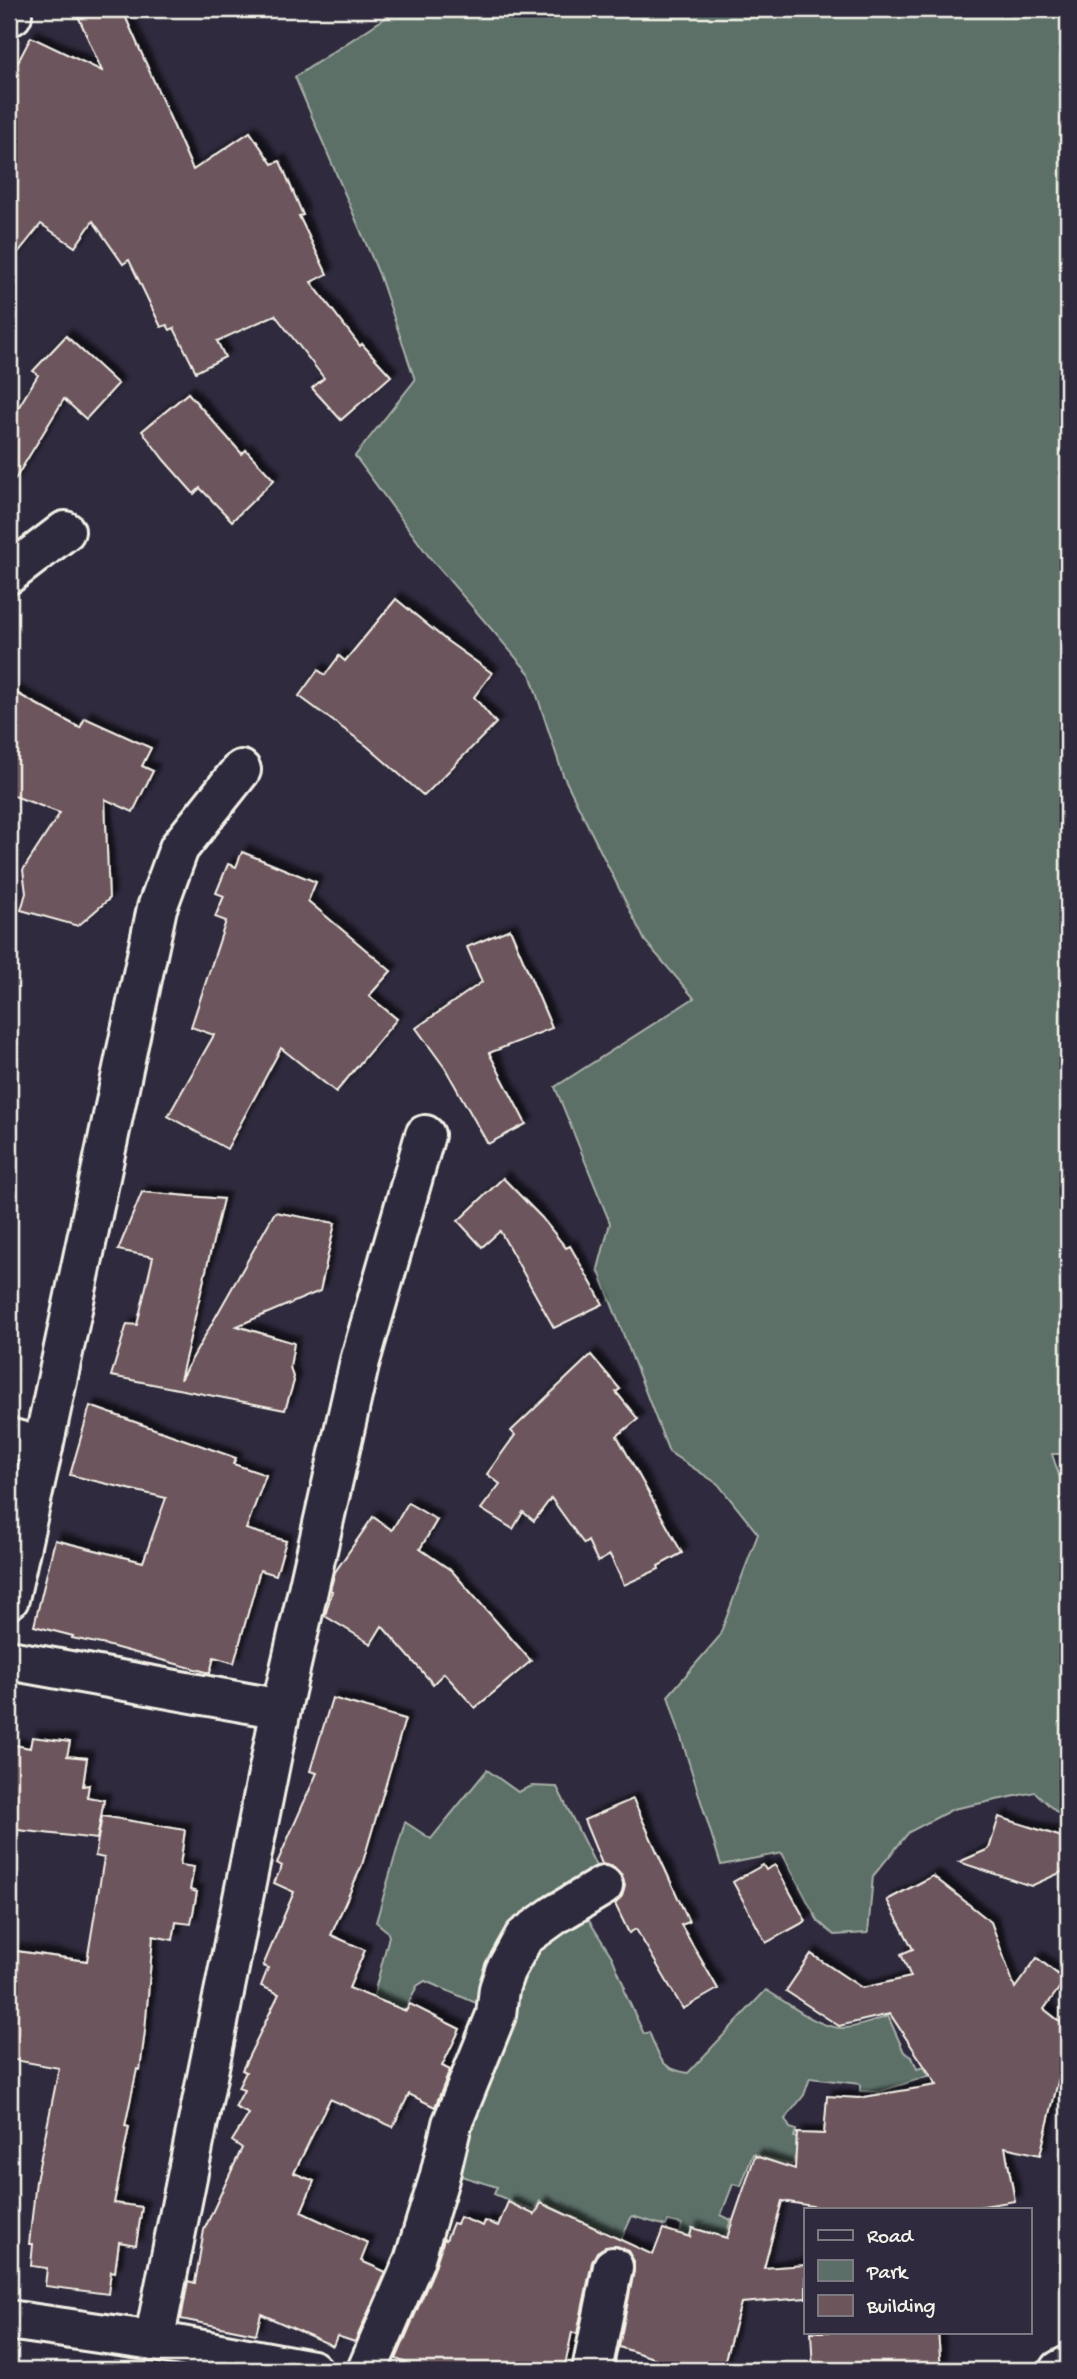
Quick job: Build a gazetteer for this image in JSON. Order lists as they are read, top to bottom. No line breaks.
{"legend":["Road","Park","Building"]}
